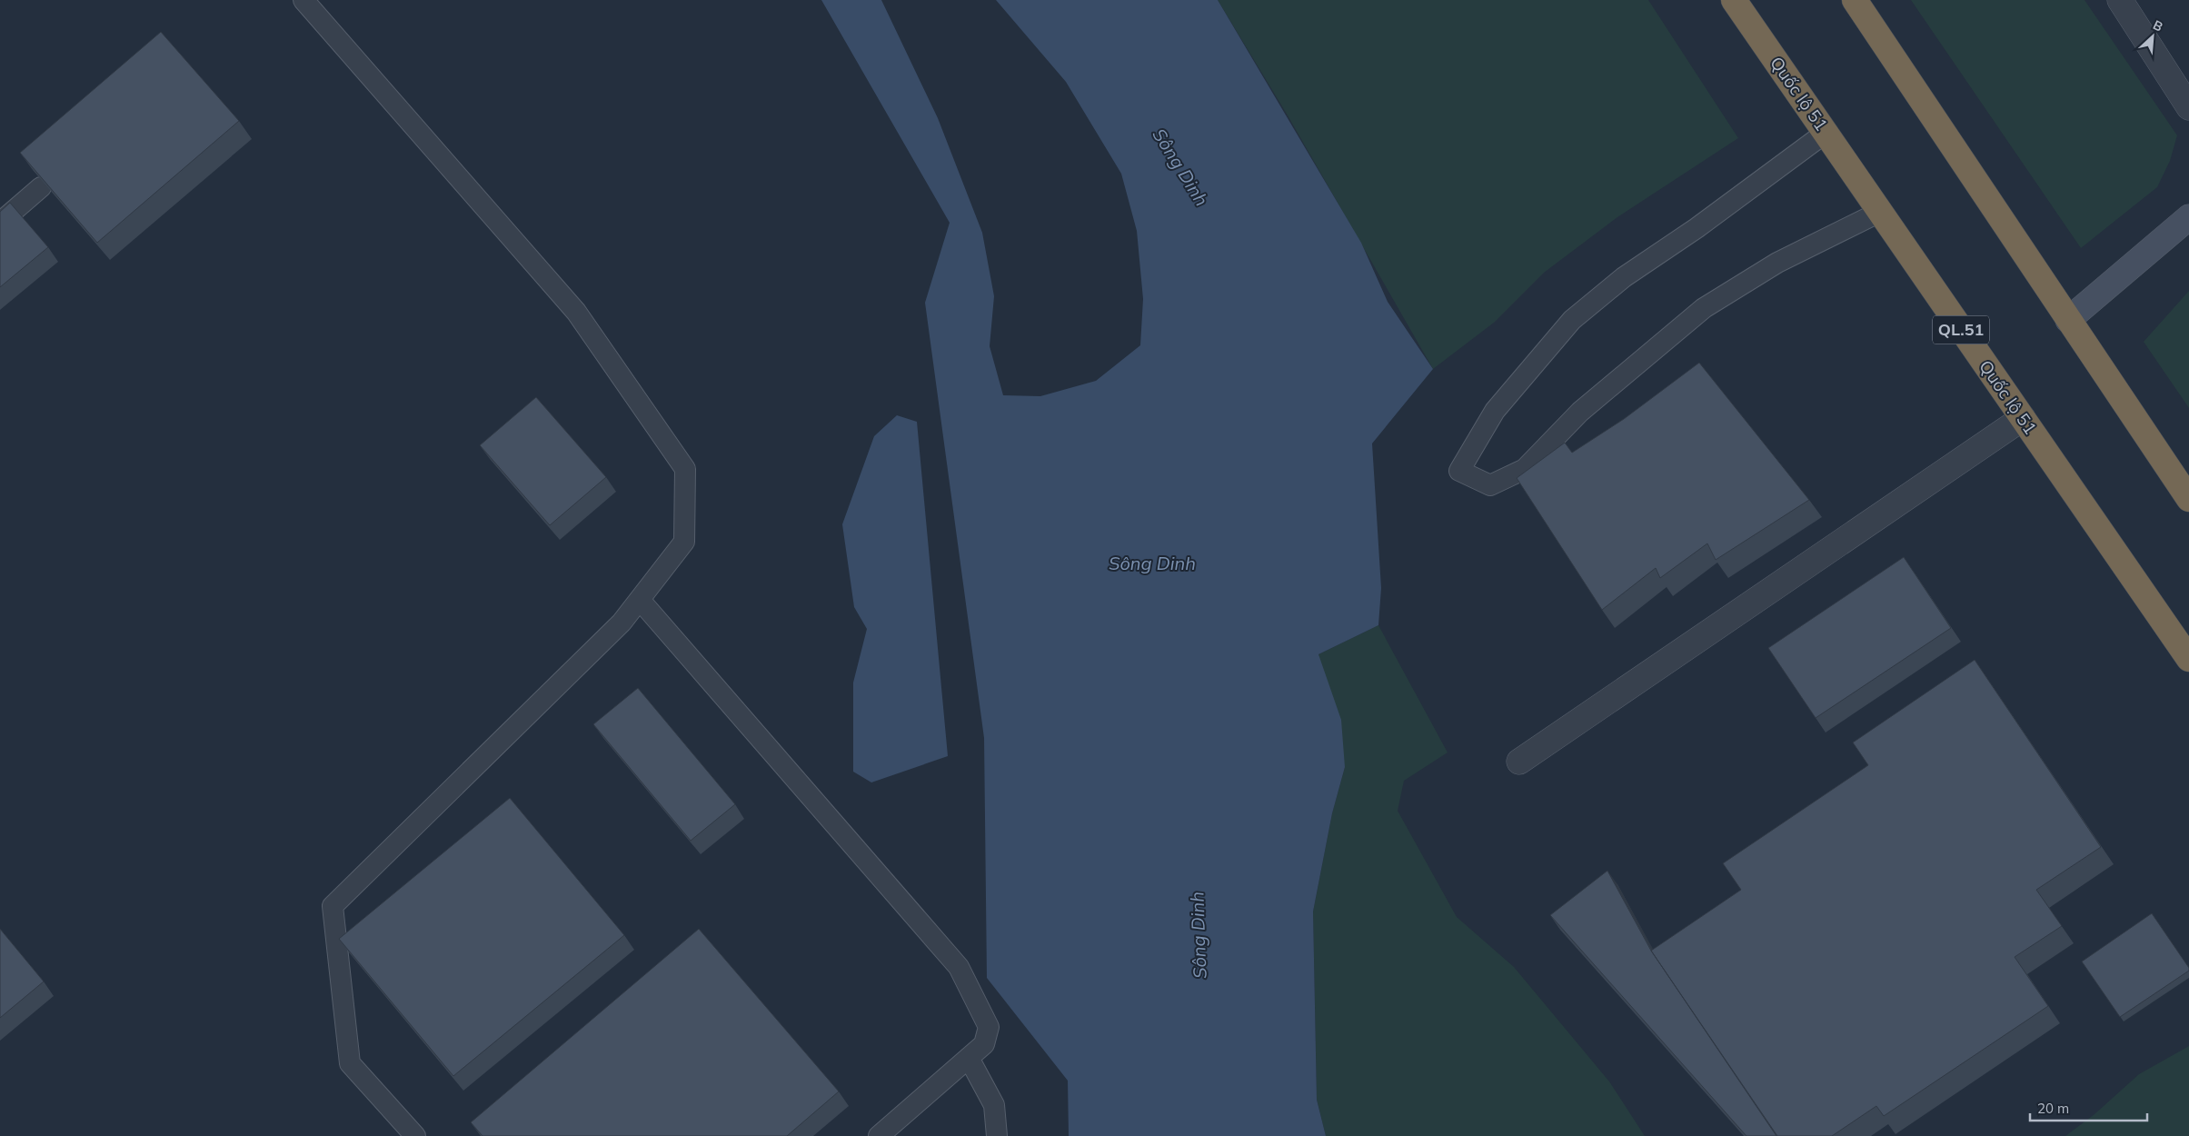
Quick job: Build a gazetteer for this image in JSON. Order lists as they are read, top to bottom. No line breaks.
{"streets":{"highway":["Quốc lộ 51","QL.51"]},"water":["Sông Dinh"],"scale_bar":"20 m","north":"top right"}
